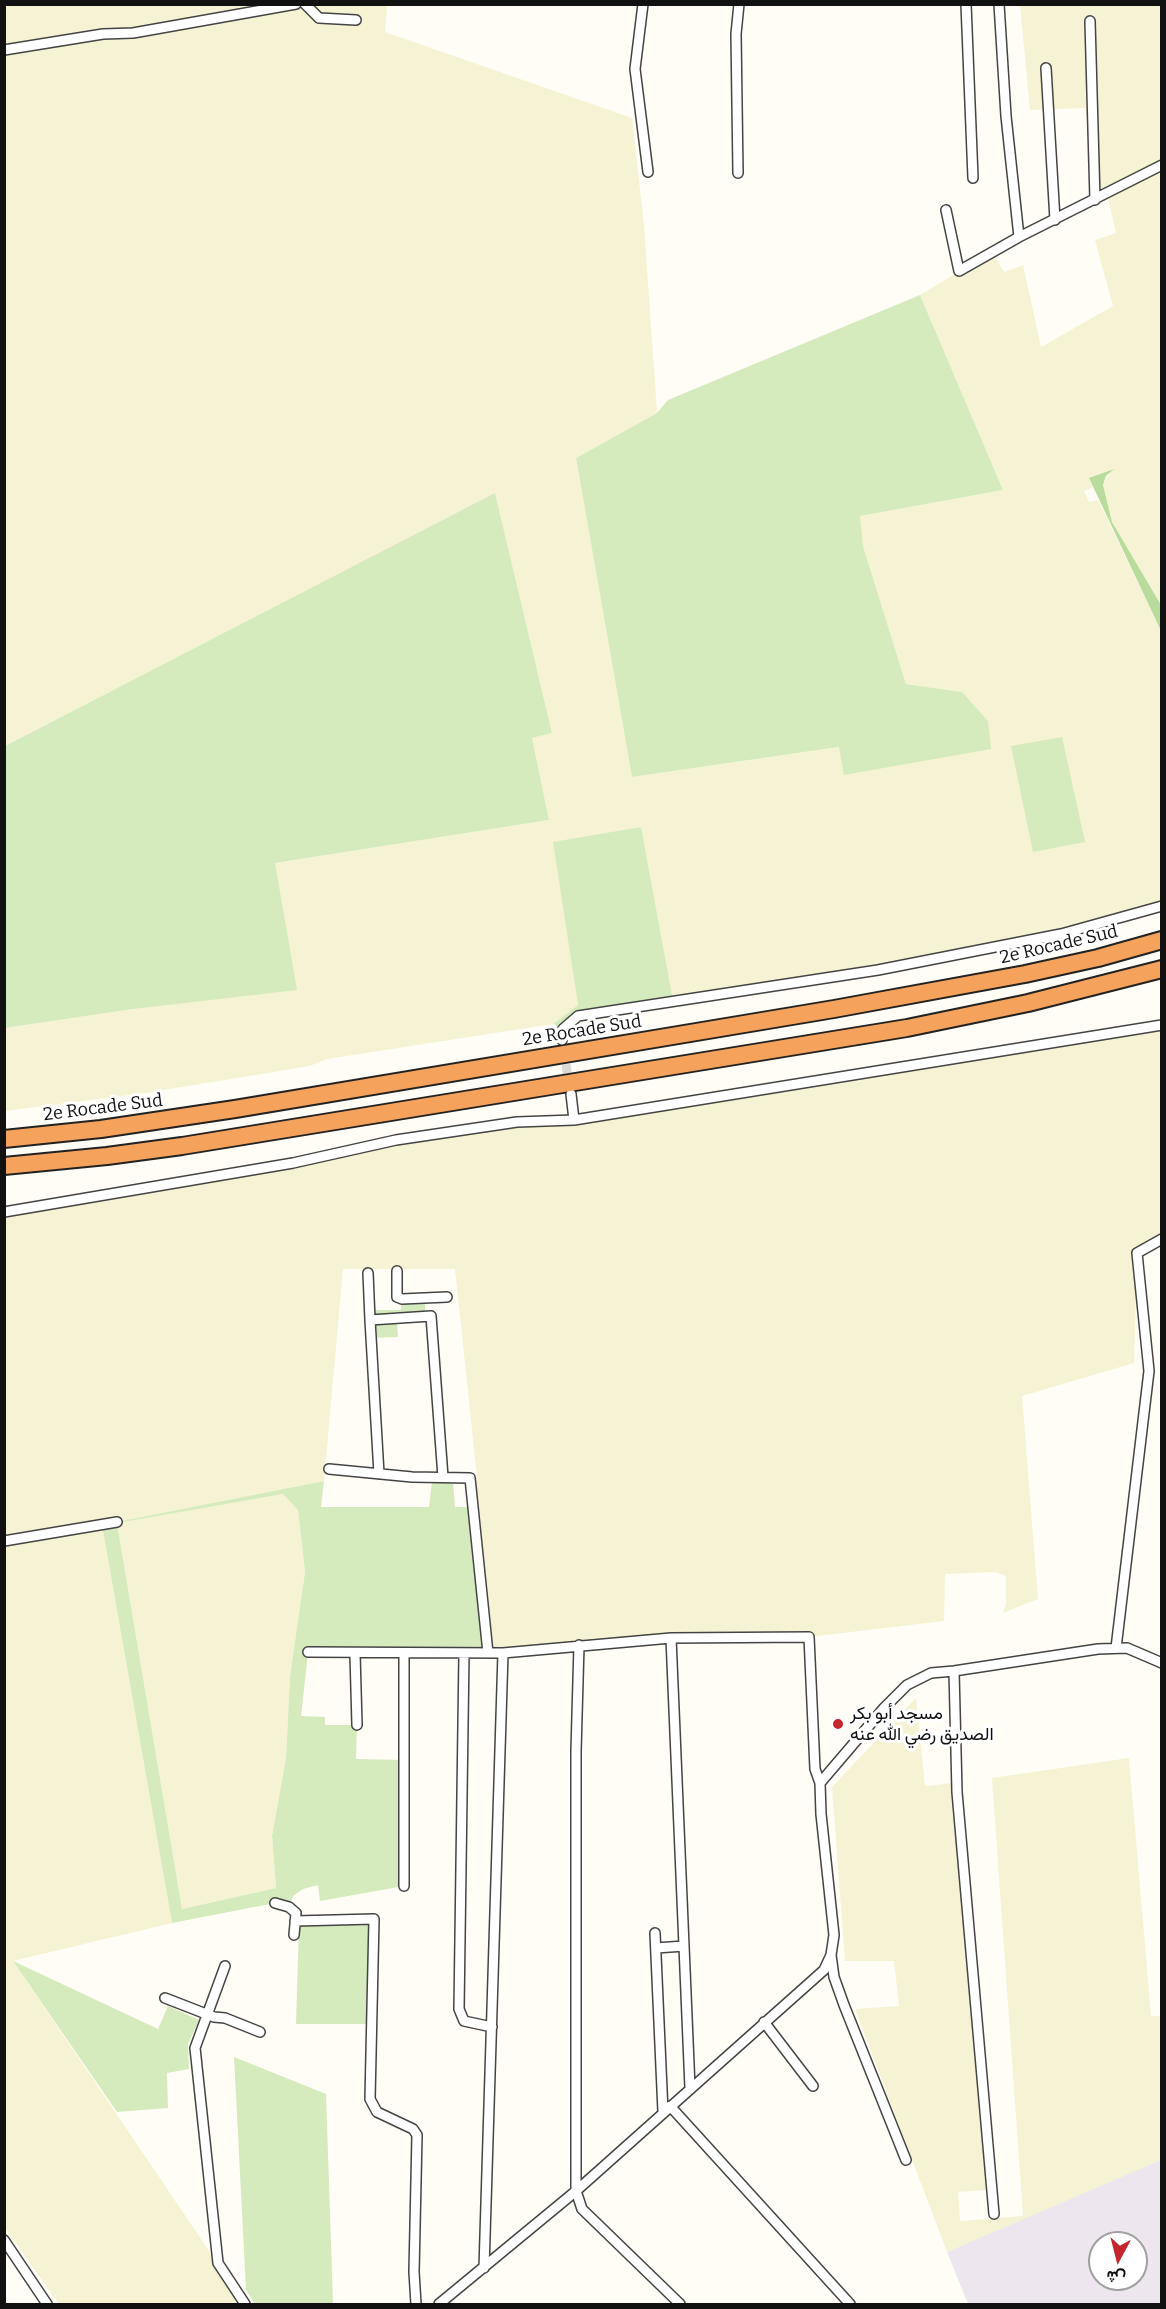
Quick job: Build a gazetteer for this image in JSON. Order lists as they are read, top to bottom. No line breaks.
{"streets":{"highway":["2e Rocade Sud"]},"places":["مسجد أبو بكر الصديق رضي الله عنه"],"north":"bottom"}
